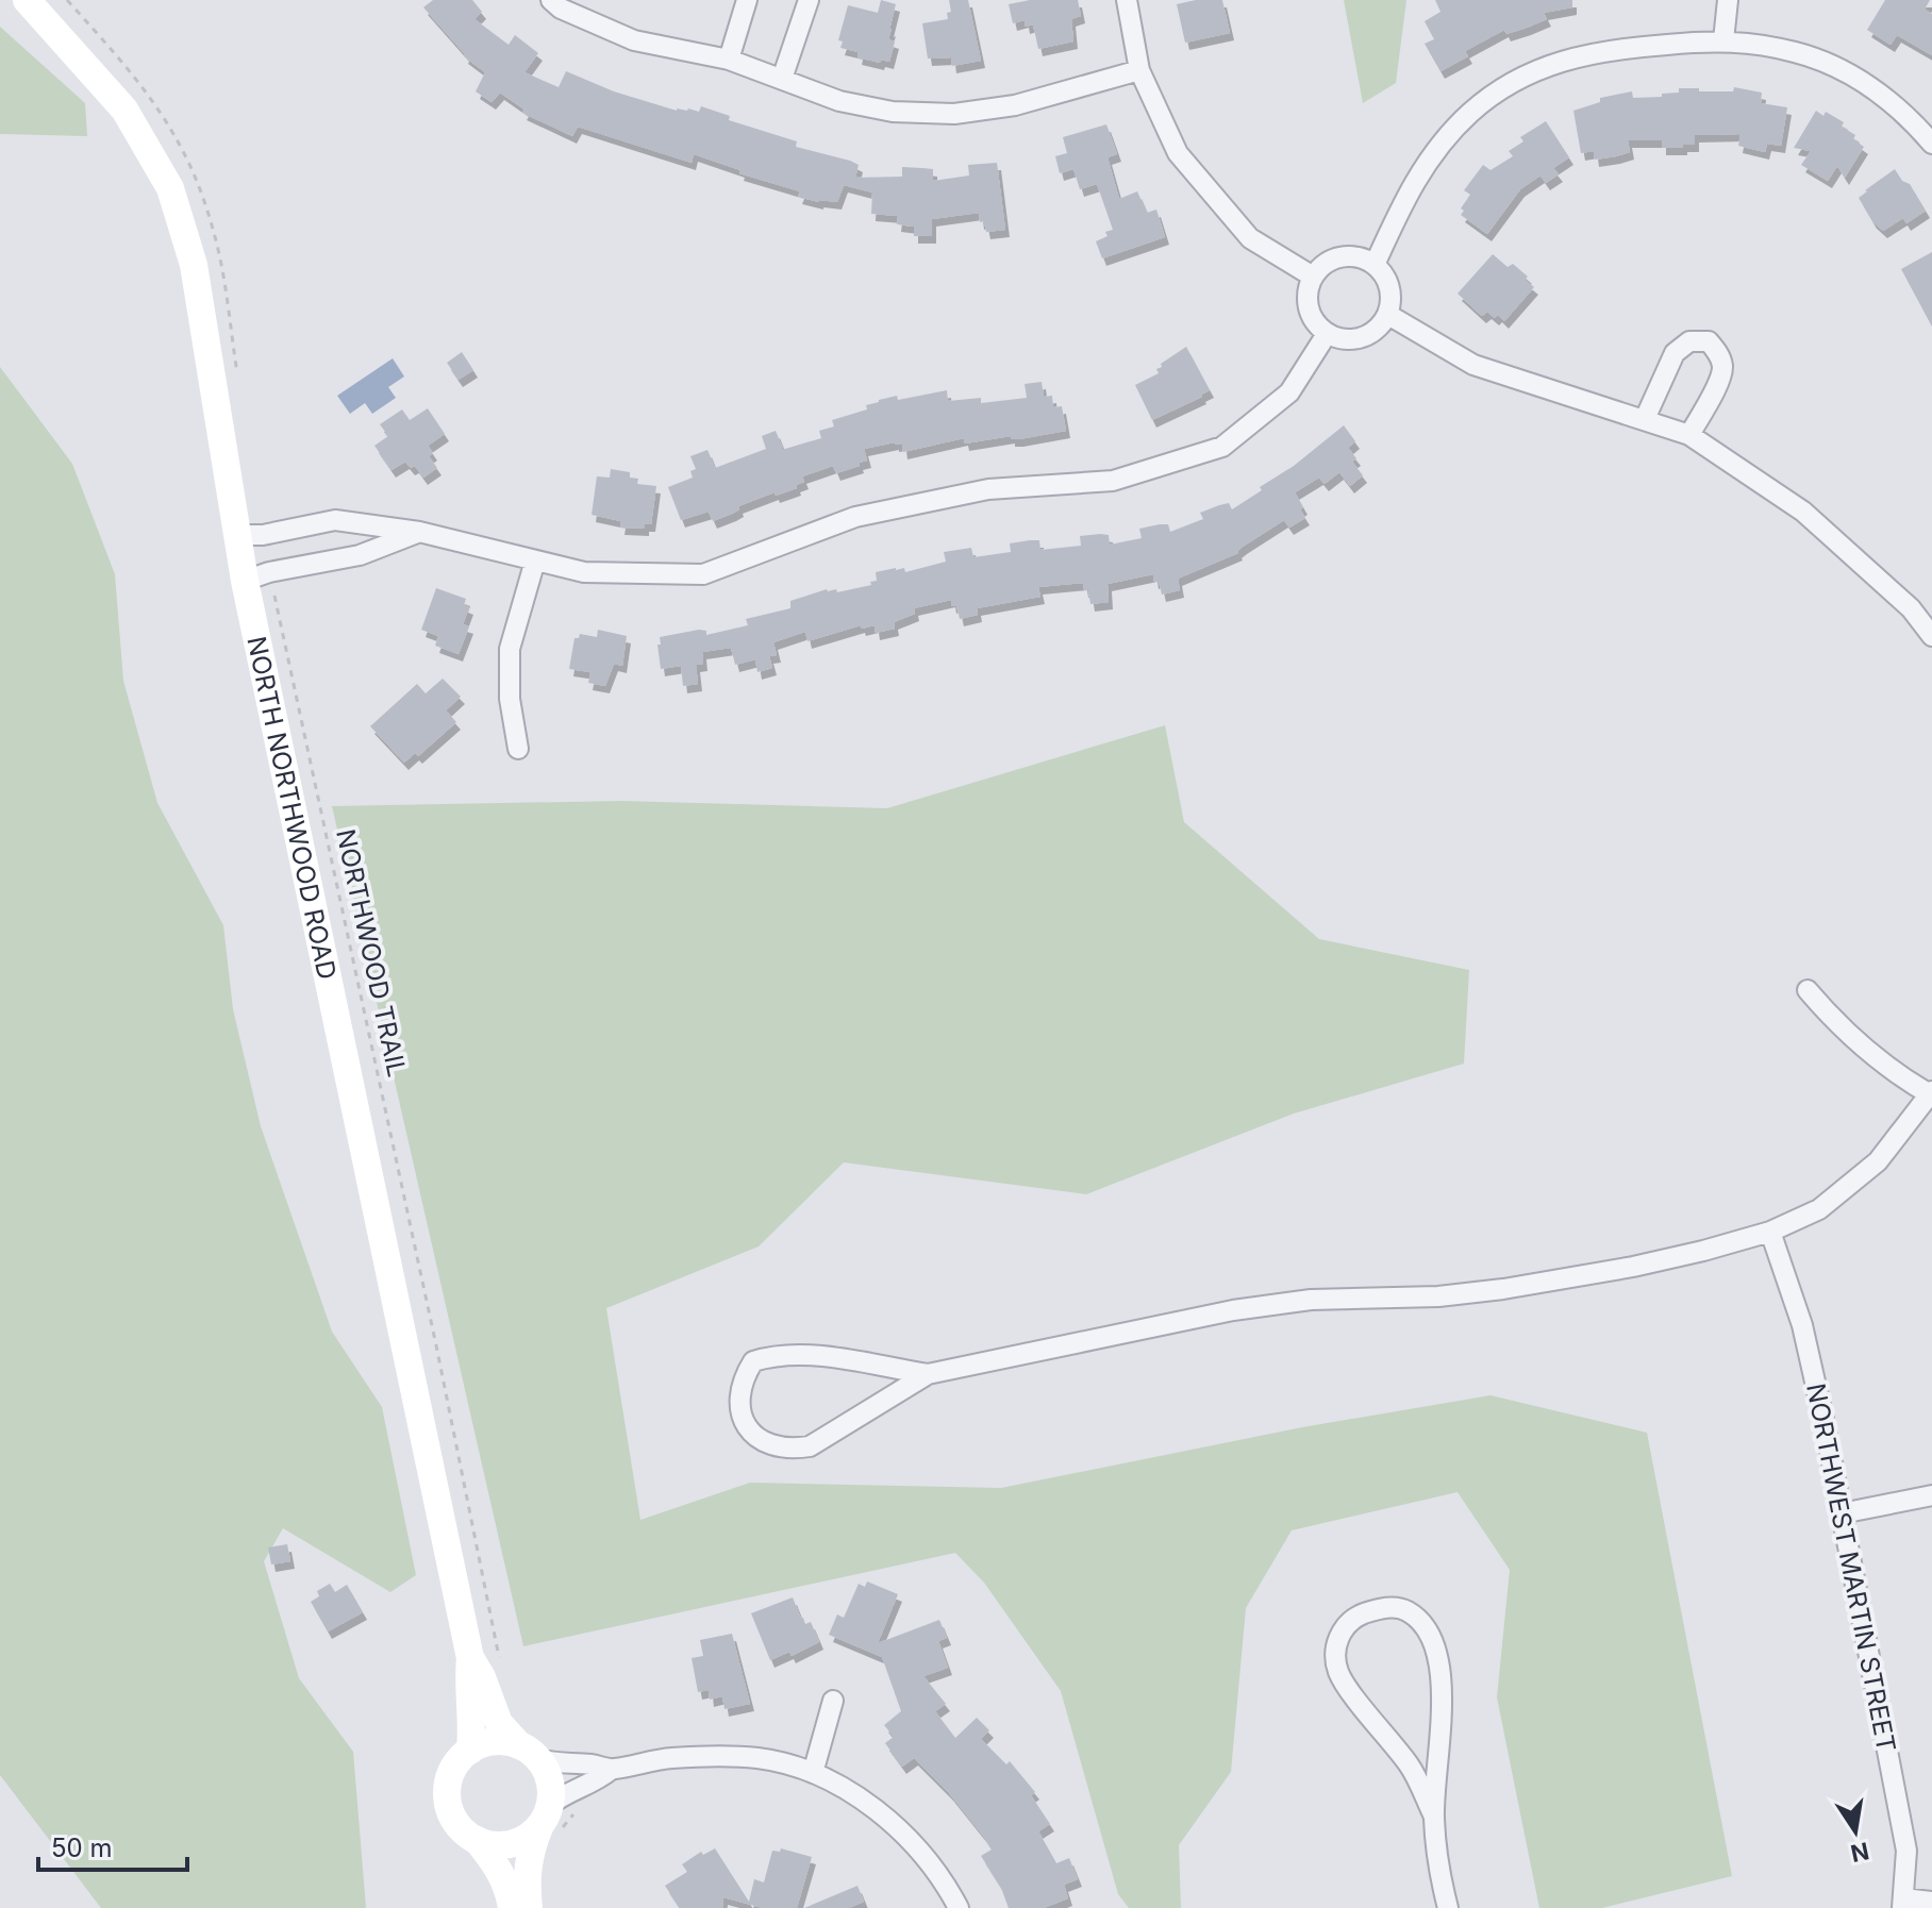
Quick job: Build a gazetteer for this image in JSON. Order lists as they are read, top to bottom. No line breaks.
{"streets":{"street":["NORTH NORTHWOOD ROAD","NORTHWEST MARTIN STREET"],"path":["NORTHWOOD TRAIL"]},"crossings":[["NORTH NORTHWOOD ROAD","NORTHWOOD TRAIL"]],"scale_bar":"50 m","north":"bottom"}
